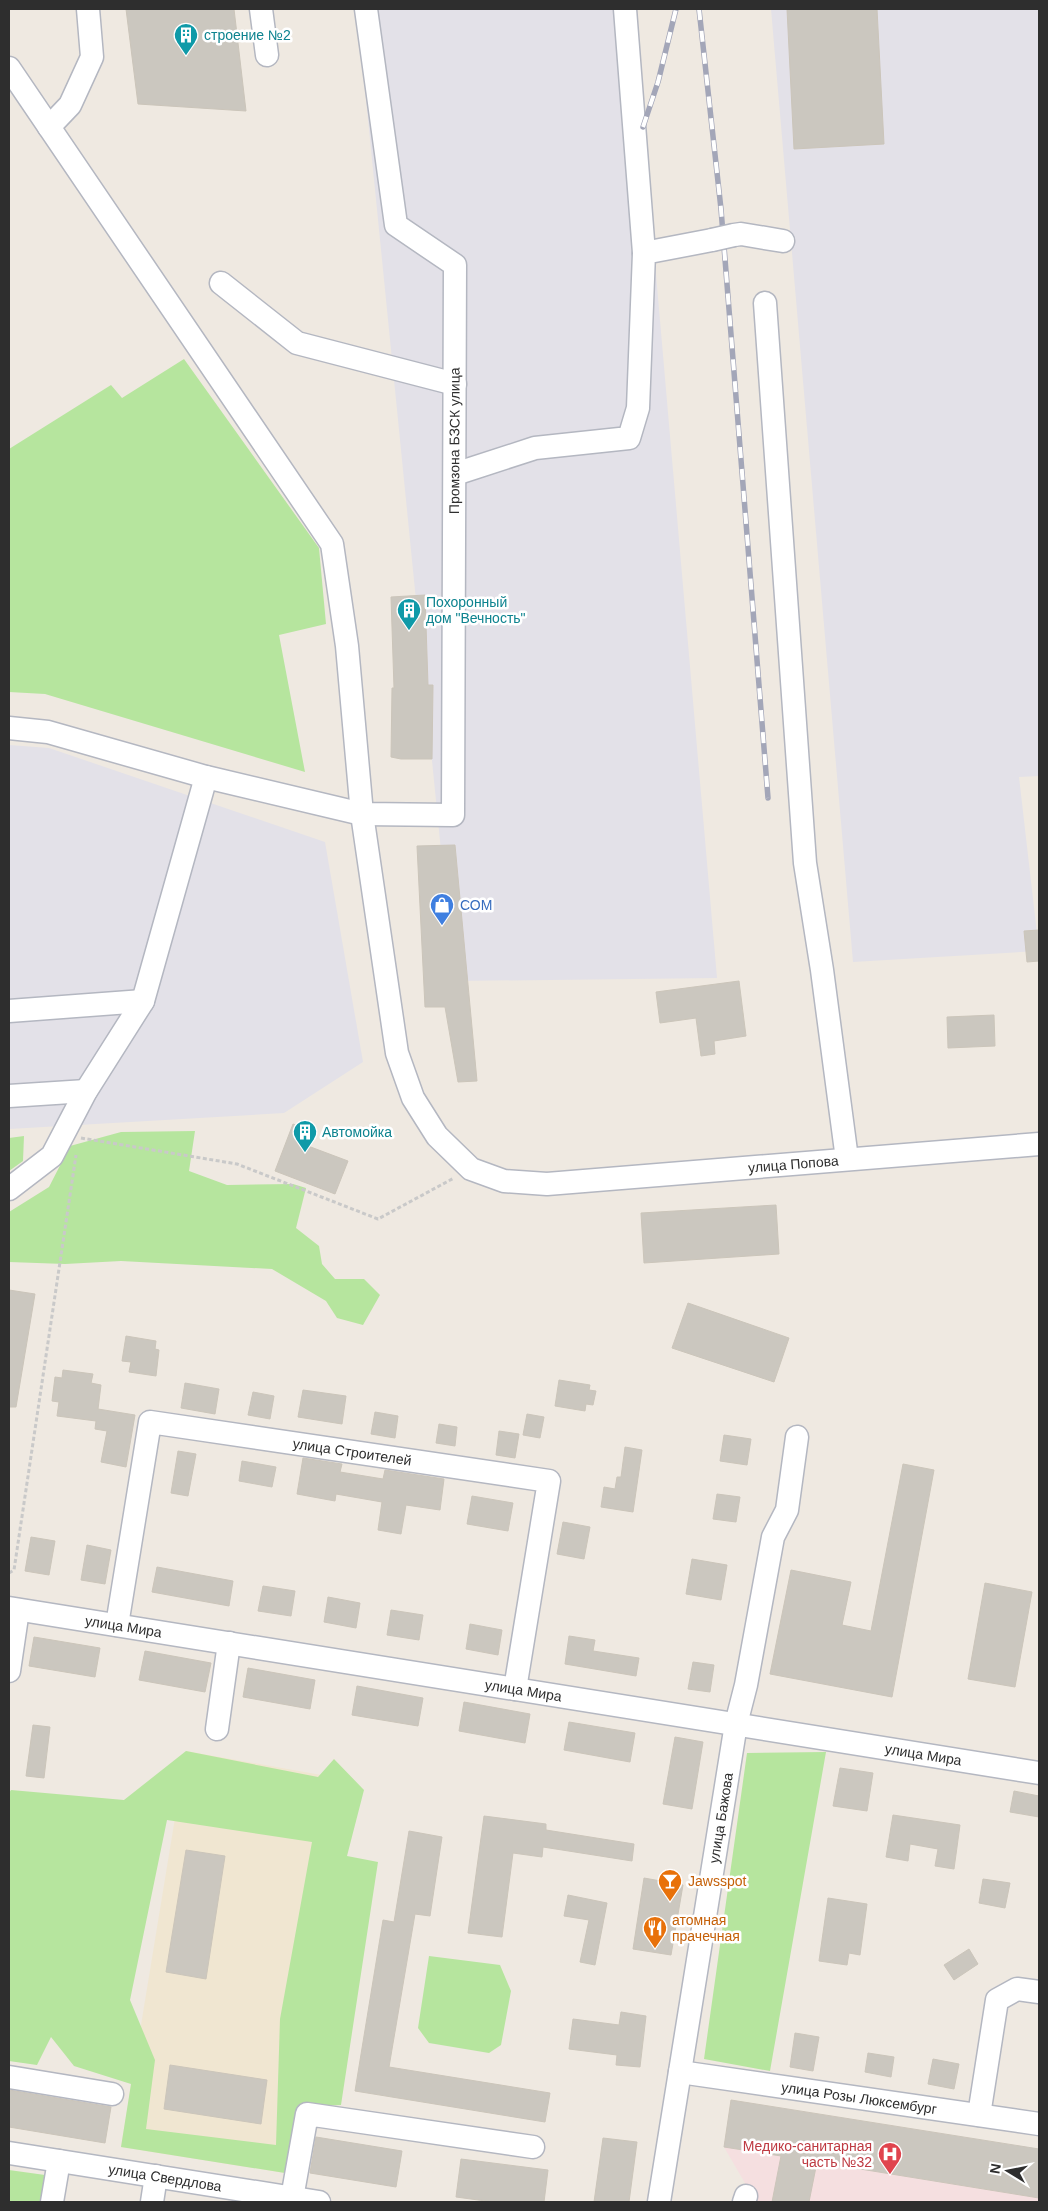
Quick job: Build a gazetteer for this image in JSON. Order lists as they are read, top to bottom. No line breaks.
{"streets":{"street":["Промзона БЗСК улица","улица Попова","улица Строителей","улица Мира","улица Бажова","улица Розы Люксембург","улица Свердлова"]},"crossings":[["улица Строителей","улица Мира"],["улица Мира","улица Бажова"],["улица Бажова","улица Розы Люксембург"]],"places":{"building":["строение №2","Похоронный дом \"Вечность\"","Автомойка"],"shop":["СОМ"],"bar":["Jawsspot"],"restaurant":["атомная прачечная"],"hospital":["Медико-санитарная часть №32"]},"north":"left"}
